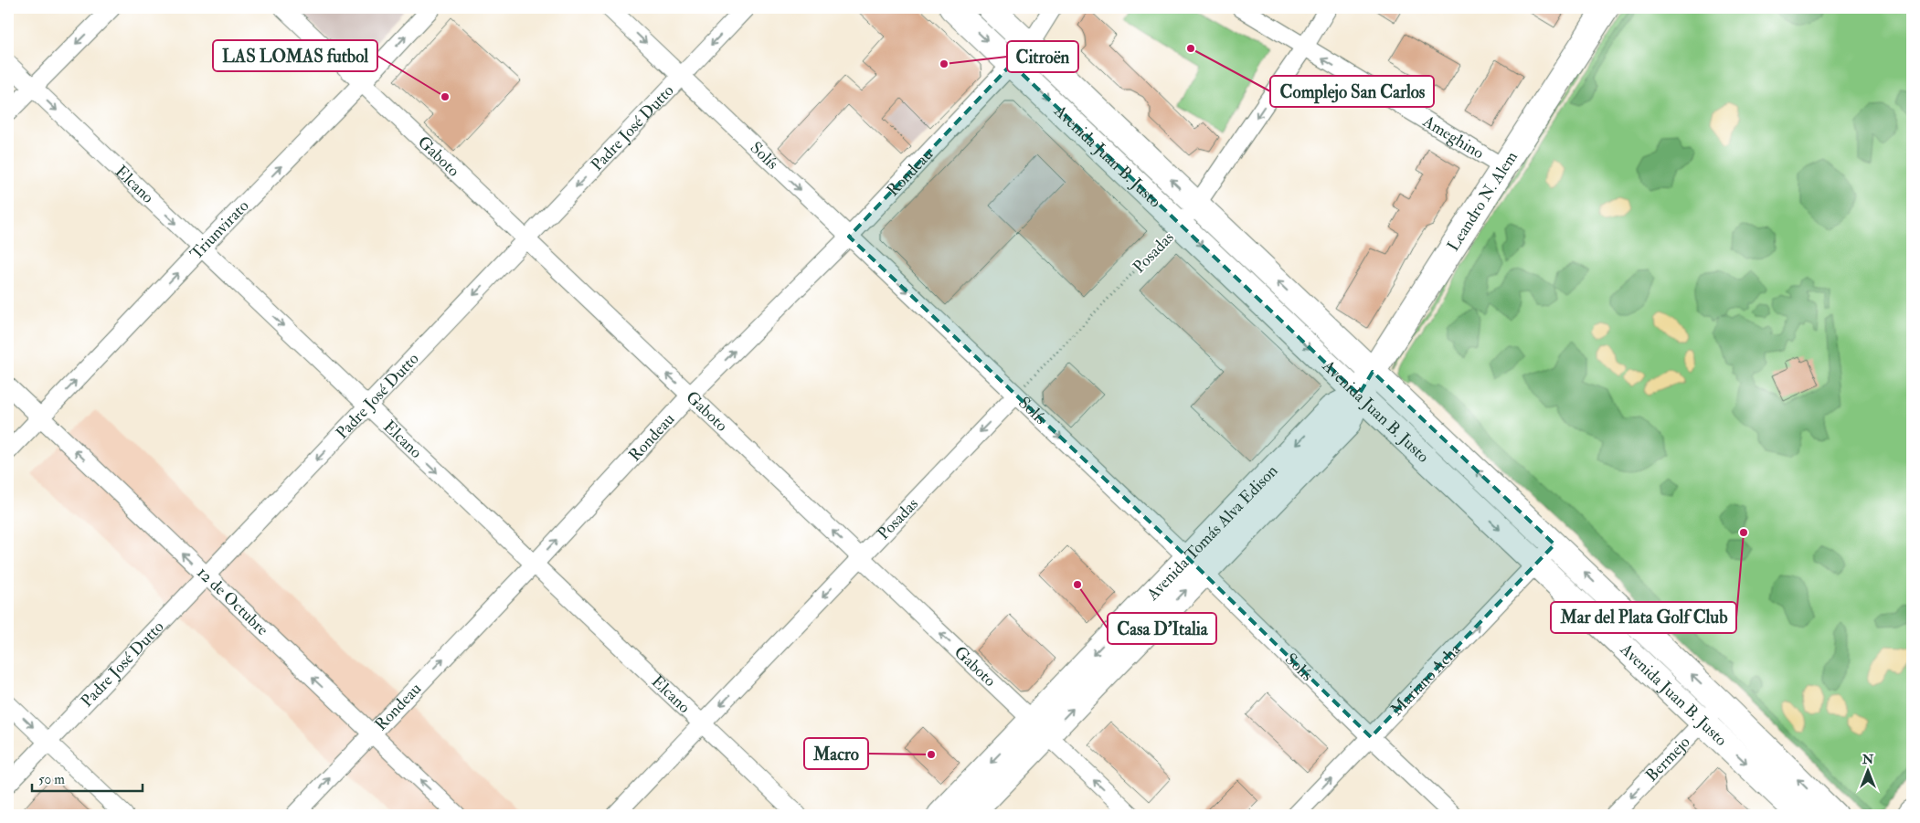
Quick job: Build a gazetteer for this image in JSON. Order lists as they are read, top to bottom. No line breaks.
{"streets":{"main road":["Avenida Juan B. Justo","Leandro N. Alem","Avenida Tomás Alva Edison"],"street":["Padre José Dutto","Ameghino","Solís","Gaboto","Rondeau","Elcano","Triunvirato","Posadas","12 de Octubre","Mariano Acha","Bermejo"]},"crossings":[["Padre José Dutto","Solís"],["Padre José Dutto","Gaboto"],["Padre José Dutto","Elcano"],["Padre José Dutto","12 de Octubre"],["Ameghino","Leandro N. Alem"],["Solís","Rondeau"],["Solís","Posadas"],["Solís","Avenida Tomás Alva Edison"],["Solís","Mariano Acha"],["Gaboto","Rondeau"],["Gaboto","Triunvirato"],["Gaboto","Posadas"],["Gaboto","Avenida Tomás Alva Edison"],["Avenida Juan B. Justo","Rondeau"],["Avenida Juan B. Justo","Leandro N. Alem"],["Avenida Juan B. Justo","Posadas"],["Avenida Juan B. Justo","Mariano Acha"],["Avenida Juan B. Justo","Bermejo"],["Rondeau","Elcano"],["Rondeau","12 de Octubre"],["Elcano","Triunvirato"],["Elcano","Posadas"],["Leandro N. Alem","Avenida Tomás Alva Edison"],["Triunvirato","12 de Octubre"]],"one_way":["Padre José Dutto","Ameghino","Solís","Gaboto","Rondeau","Elcano","Triunvirato","Posadas","12 de Octubre","Mariano Acha","Bermejo"],"places":["Complejo San Carlos","Citroën","LAS LOMAS futbol","Mar del Plata Golf Club","Casa D'Italia","Macro"],"scale_bar":"50 m","north":"top"}
